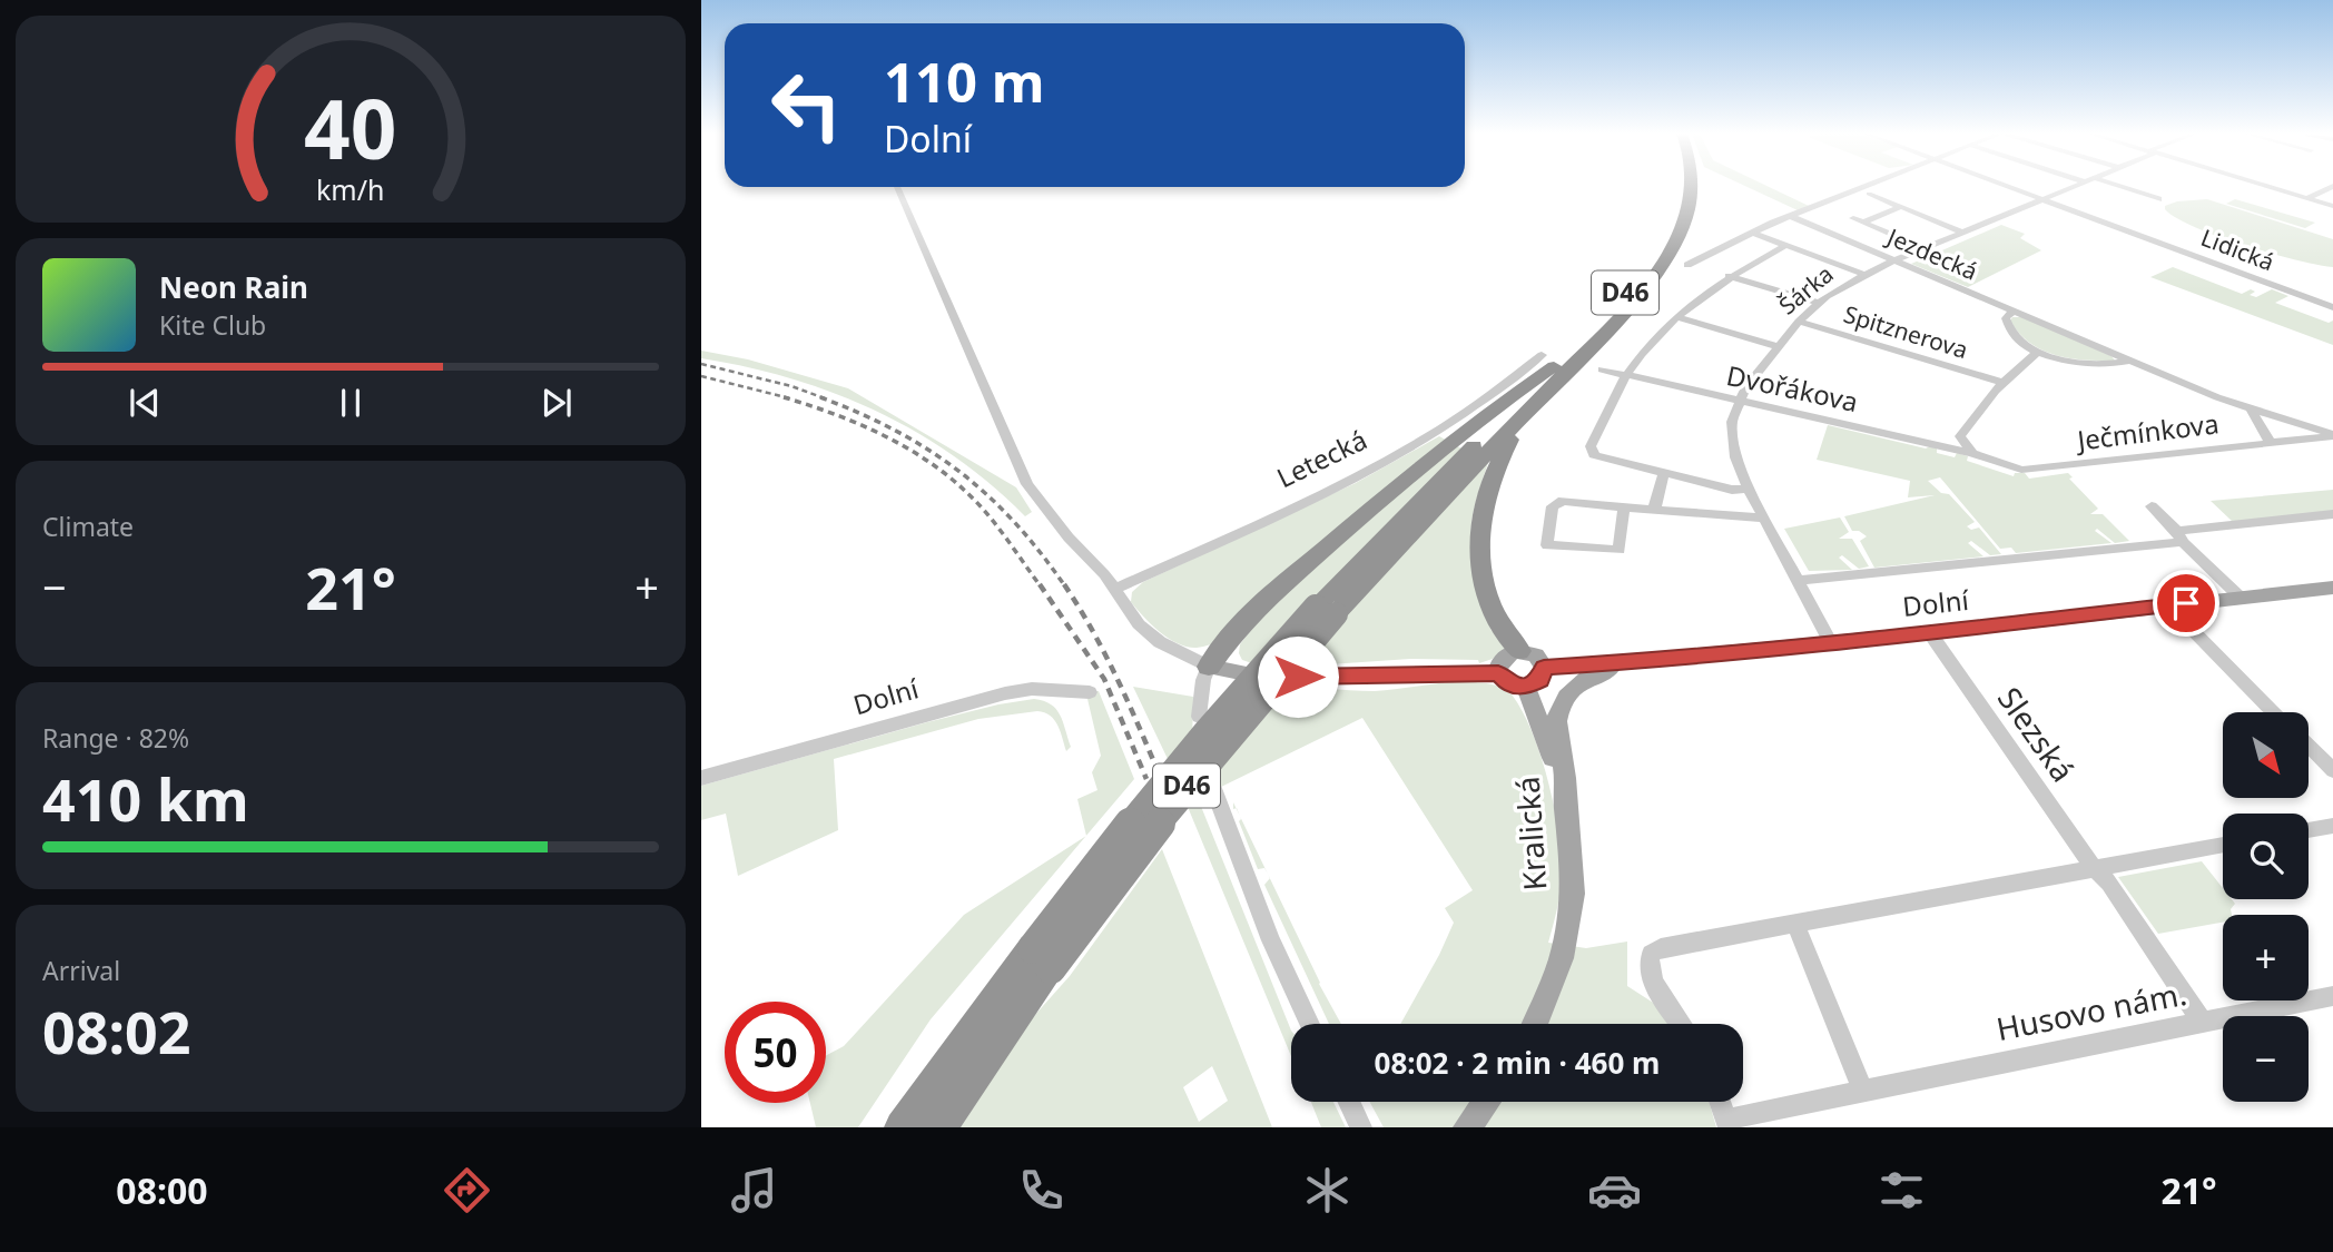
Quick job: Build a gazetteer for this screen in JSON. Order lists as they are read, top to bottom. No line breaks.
{"streets":{"highway":["D46"],"main road":["Dolní","Kralická"],"street":["Lidická","Jezdecká","Šárka","Spitznerova","Dvořákova","Ječmínkova","Letecká","Slezská","Husovo nám."]},"crossings":[["Lidická","Šárka"],["Jezdecká","Šárka"],["Jezdecká","Ječmínkova"],["Šárka","Spitznerova"],["Šárka","Dvořákova"],["Šárka","Dolní"],["D46","Letecká"],["Dvořákova","Ječmínkova"],["Dolní","Slezská"],["Dolní","Kralická"]],"north":"bottom right","page":{"turn":["110 m","Dolní"],"song":["Neon Rain","Kite Club"],"tile":["Climate",["Range · 82%","410 km"],["Arrival","08:02"]],"heat":["−","21°","+"],"map_buttons":["+","−"],"limit":"50","trip":"08:02 · 2 min · 460 m","tabs":["08:00","21°"],"gauge":["40","km/h"]}}
